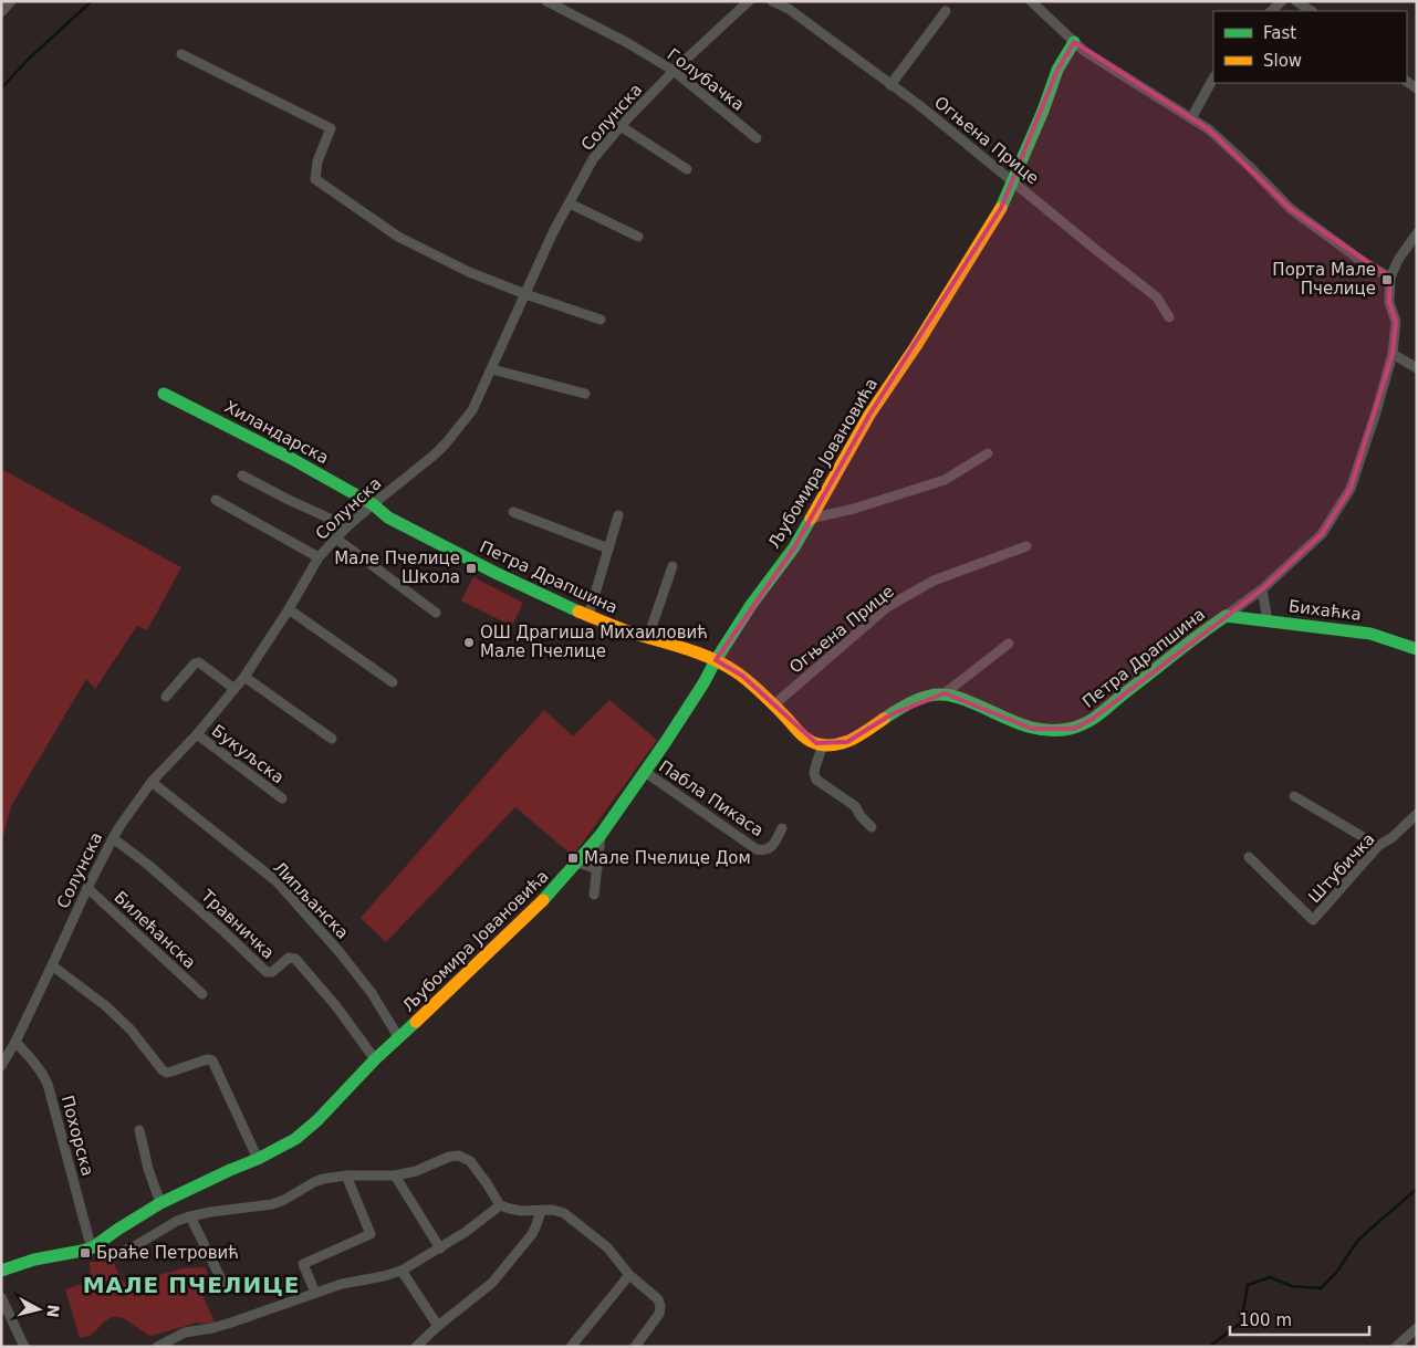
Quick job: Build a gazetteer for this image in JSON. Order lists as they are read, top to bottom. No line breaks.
{"streets":{"street":["Голубачка","Солунска","Огњена Прице","Хиландарска","Љубомира Јовановића","Петра Драпшина","Бихаћка","Букуљска","Пабла Пикаса","Штубичка","Липљанска","Травничка","Билећанска","Похорска"]},"crossings":[["Голубачка","Солунска"],["Солунска","Хиландарска"],["Солунска","Петра Драпшина"],["Солунска","Букуљска"],["Солунска","Липљанска"],["Солунска","Травничка"],["Солунска","Билећанска"],["Солунска","Похорска"],["Огњена Прице","Љубомира Јовановића"],["Огњена Прице","Петра Драпшина"],["Хиландарска","Петра Драпшина"],["Љубомира Јовановића","Петра Драпшина"],["Љубомира Јовановића","Пабла Пикаса"],["Љубомира Јовановића","Липљанска"],["Љубомира Јовановића","Травничка"],["Љубомира Јовановића","Похорска"],["Петра Драпшина","Бихаћка"]],"districts":["МАЛЕ ПЧЕЛИЦЕ"],"places":{"transit":["Порта Мале Пчелице","Мале Пчелице Школа","Мале Пчелице Дом","Браће Петровић"],"other":["ОШ Драгиша Михаиловић Мале Пчелице"]},"legend":["Fast","Slow"],"scale_bar":"100 m","north":"right"}
